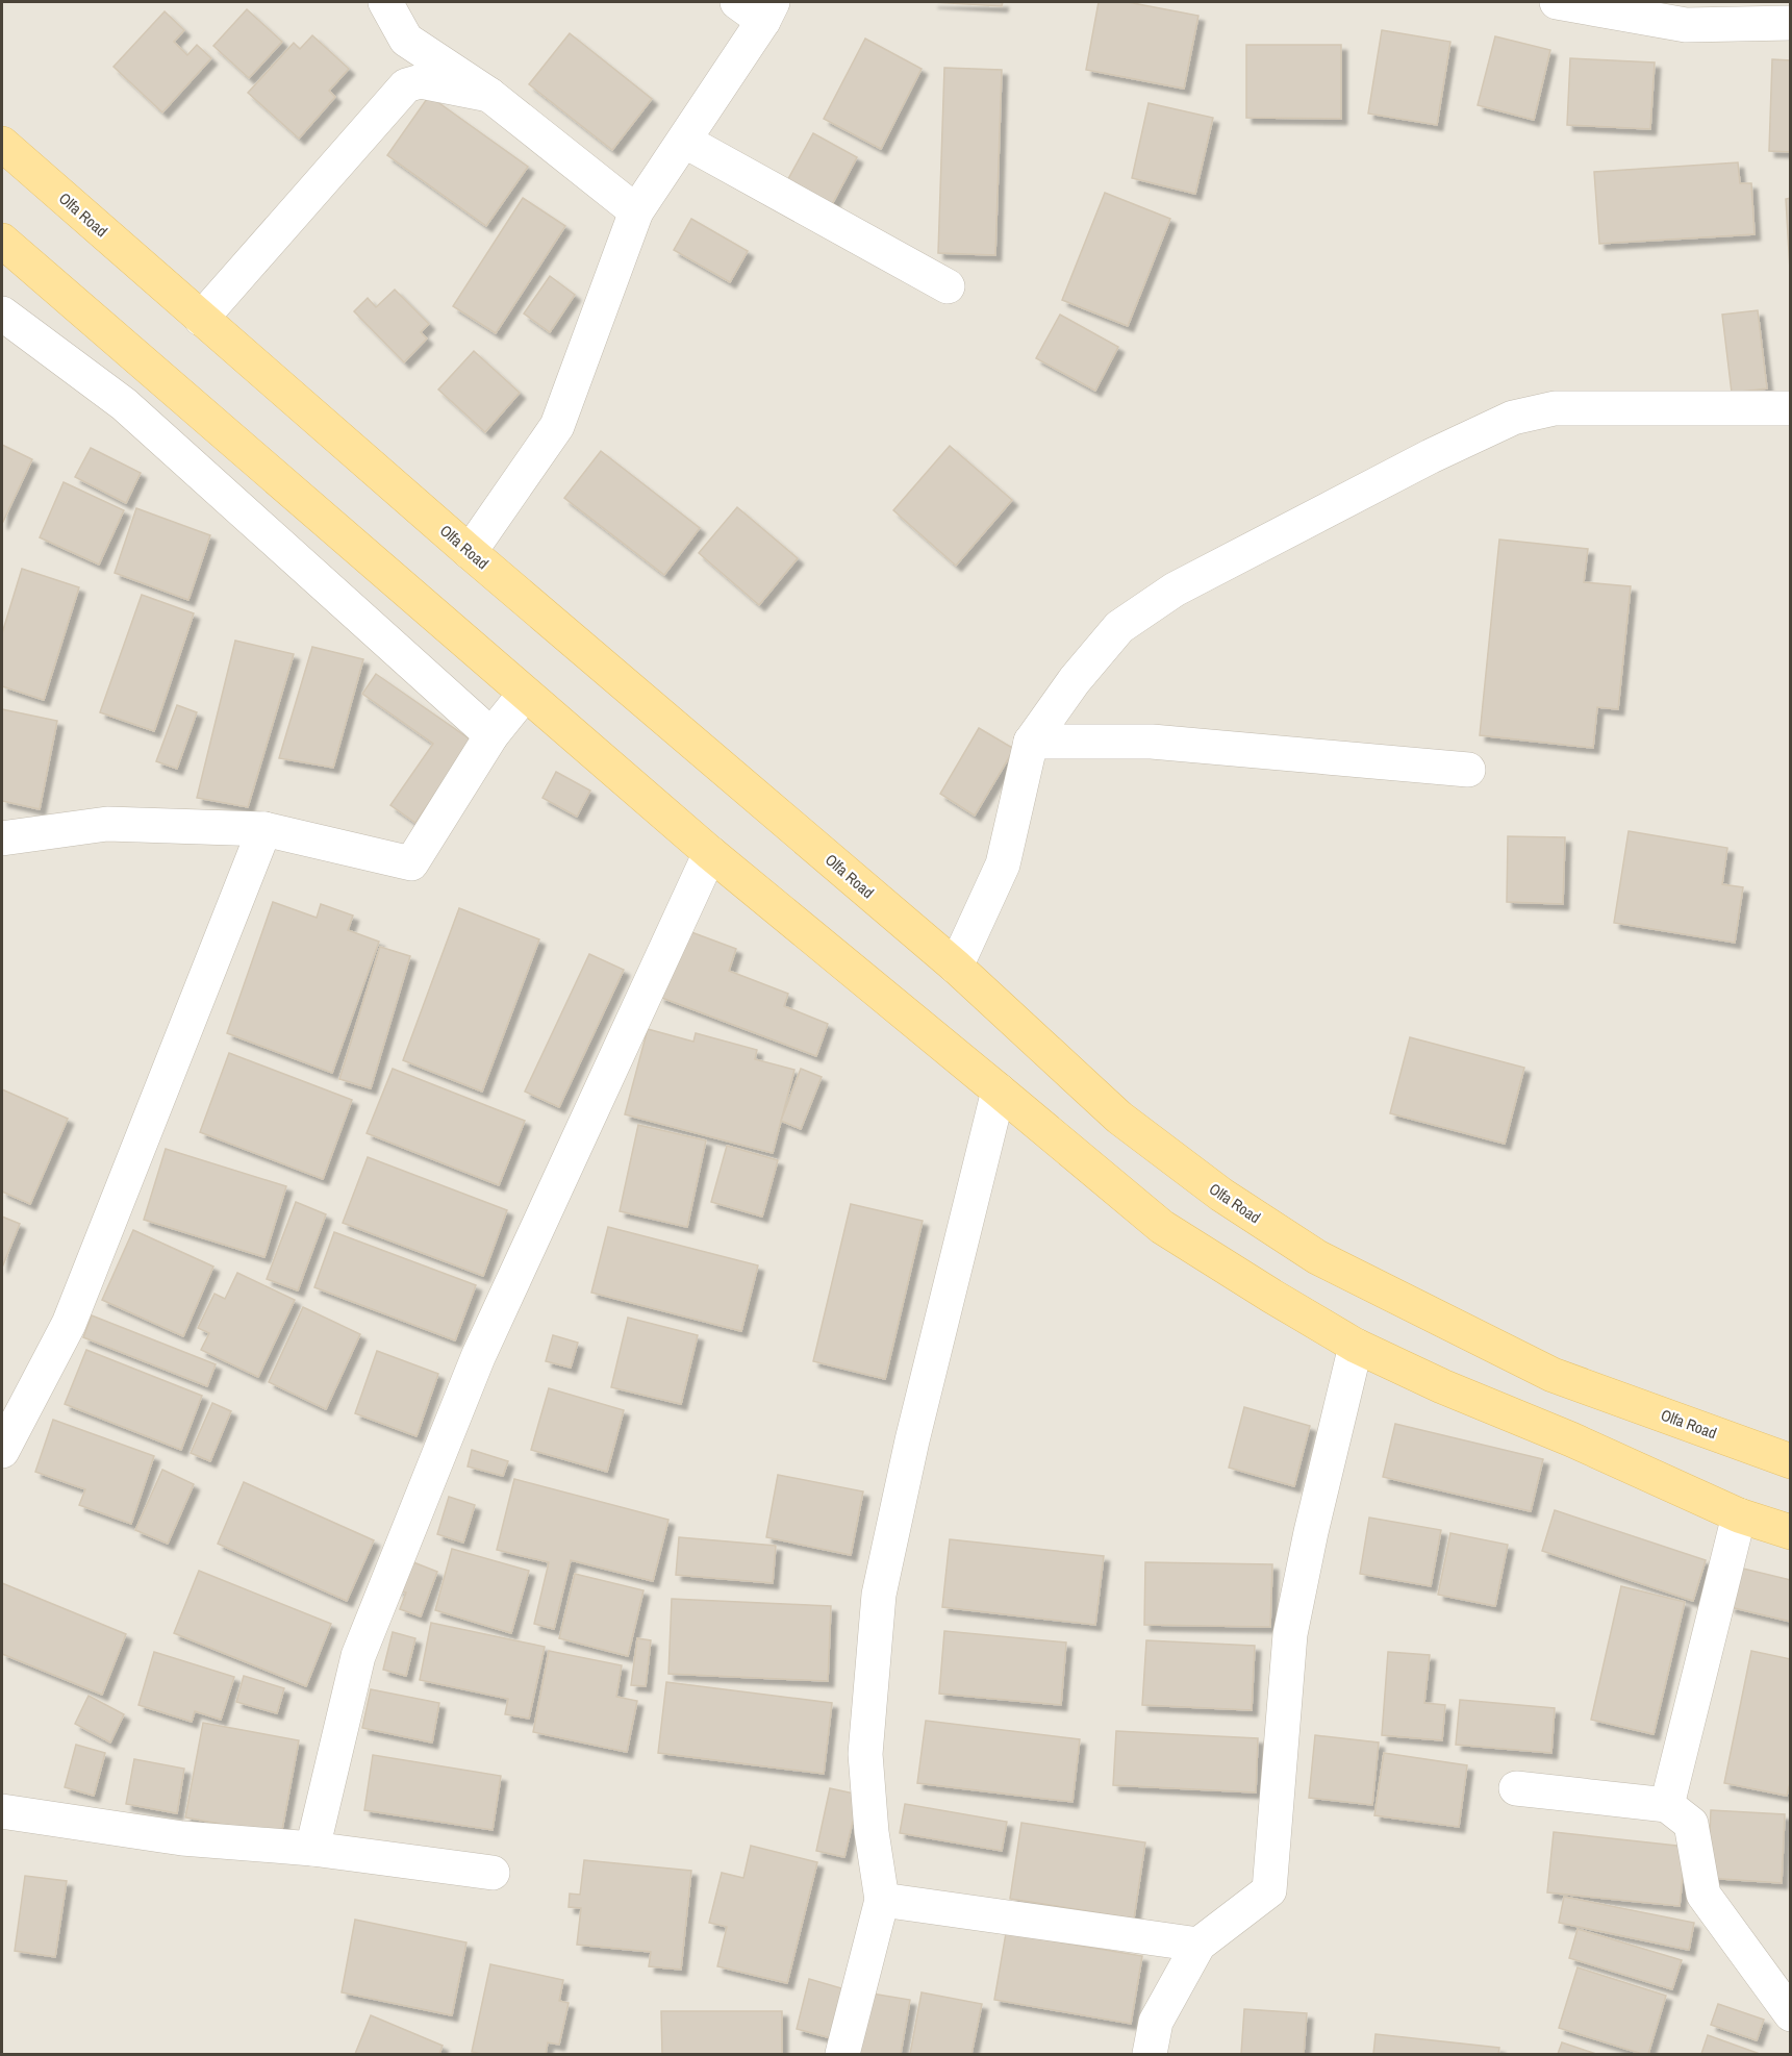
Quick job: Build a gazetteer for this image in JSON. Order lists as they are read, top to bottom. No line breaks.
{"streets":{"main road":["Olfa Road"]}}
